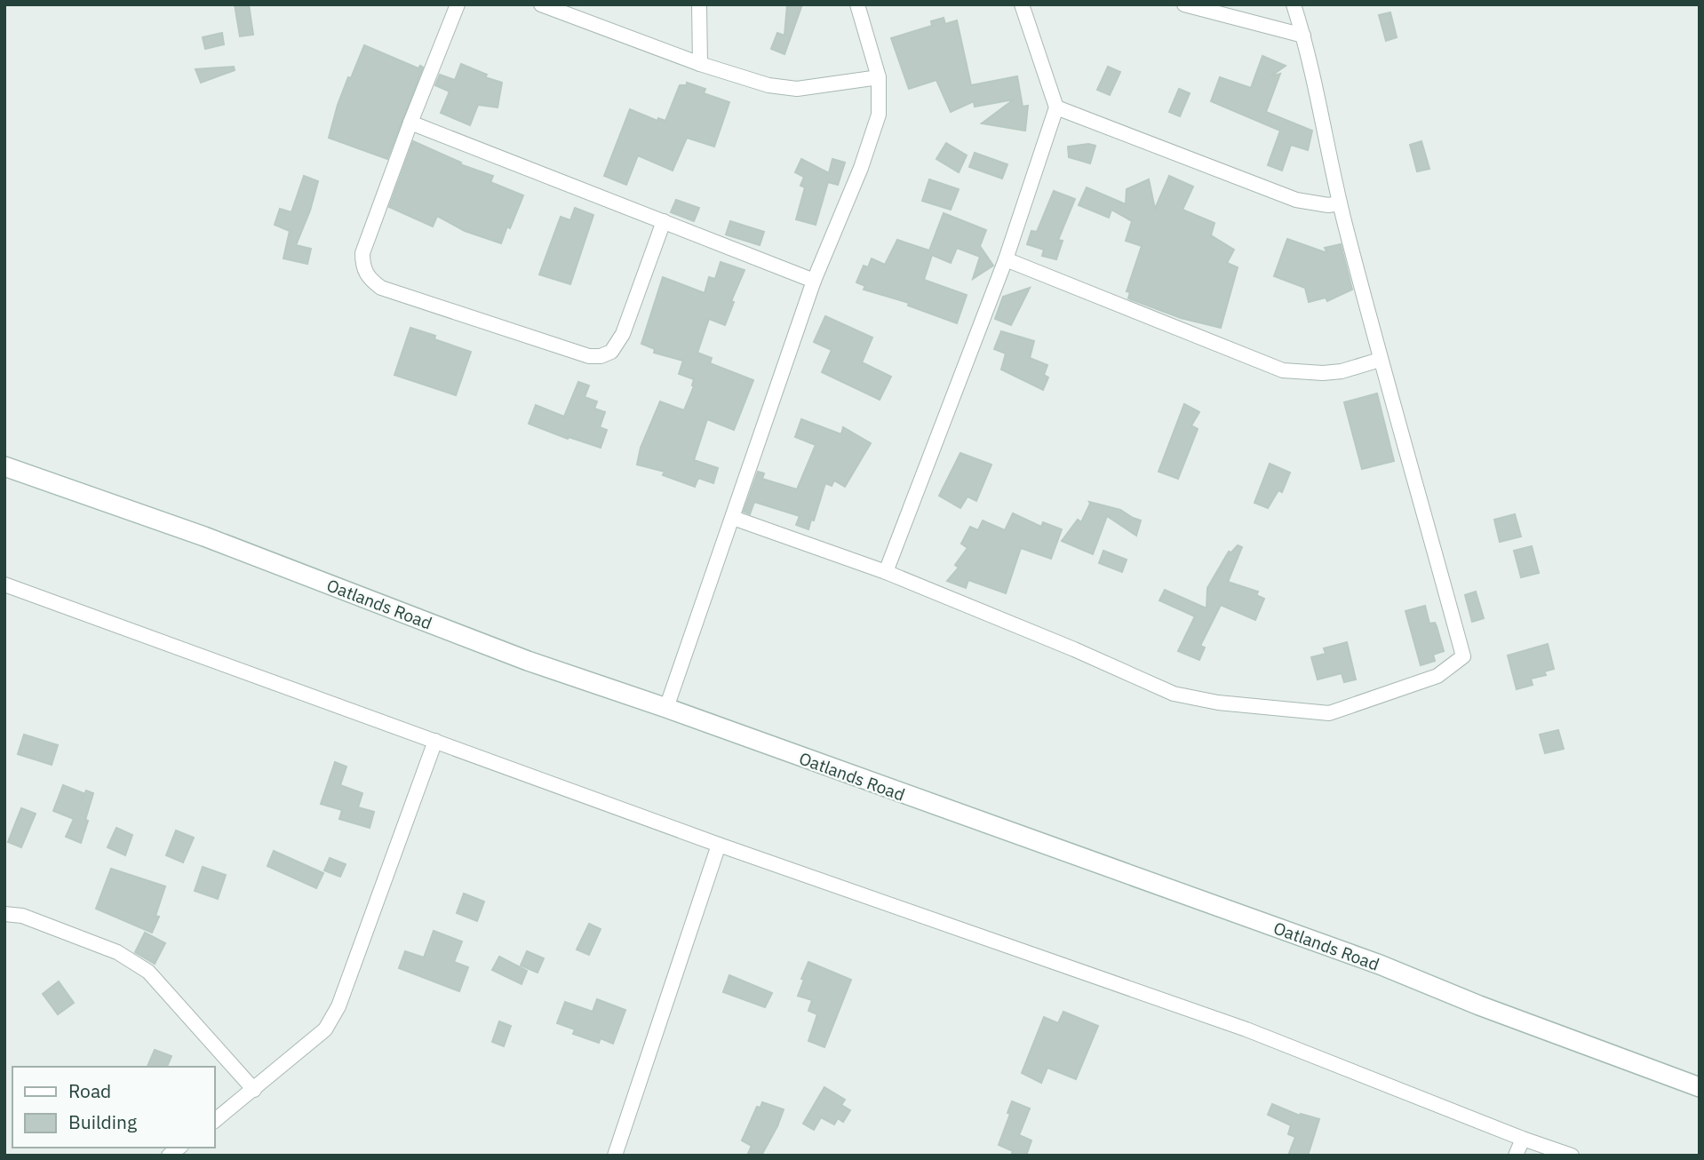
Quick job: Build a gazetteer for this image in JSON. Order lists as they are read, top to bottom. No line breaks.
{"streets":{"street":["Oatlands Road"]},"legend":["Road","Building"]}
